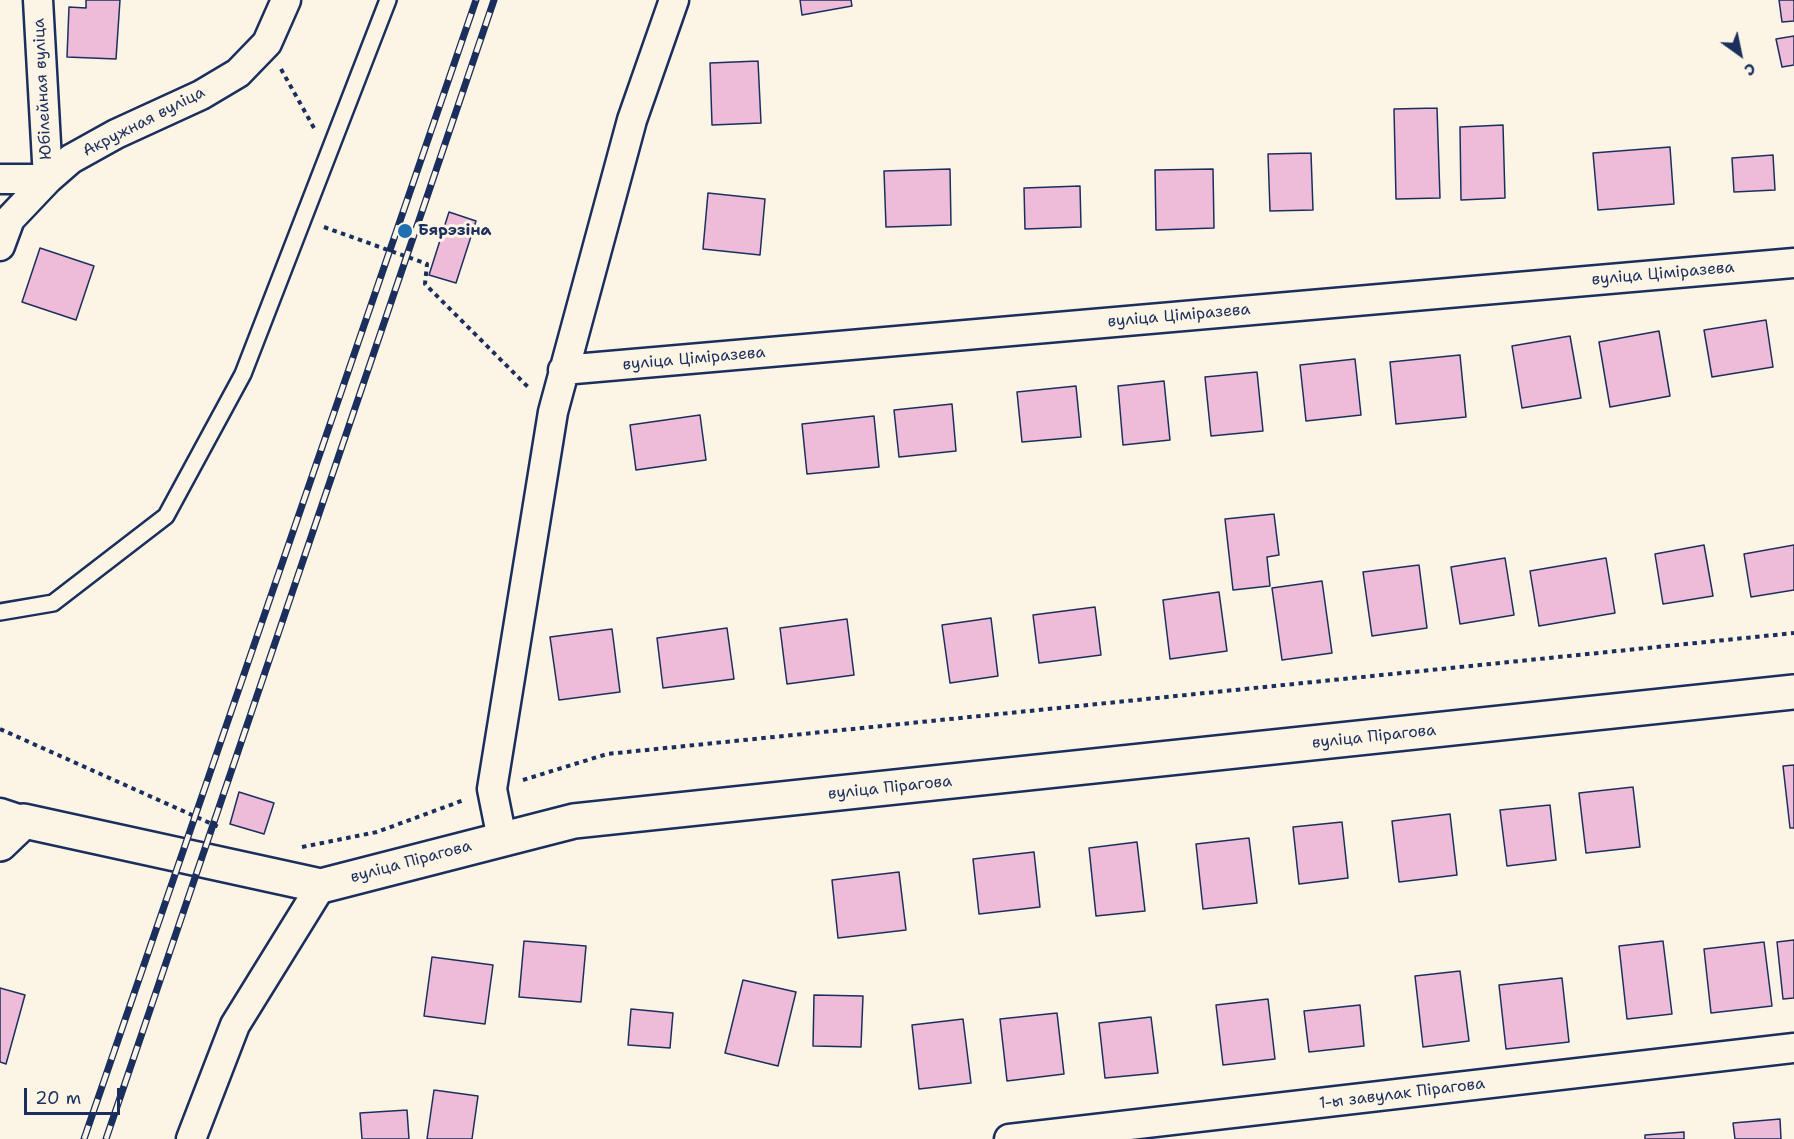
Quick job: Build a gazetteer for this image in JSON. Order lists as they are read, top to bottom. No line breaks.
{"streets":{"main road":["вуліца Пірагова"],"street":["Юбілейная вуліца","Акружная вуліца","вуліца Ціміразева","1-ы завулак Пірагова"]},"crossings":[["Юбілейная вуліца","Акружная вуліца"]],"places":["Бярэзіна"],"scale_bar":"20 m","north":"bottom right"}
